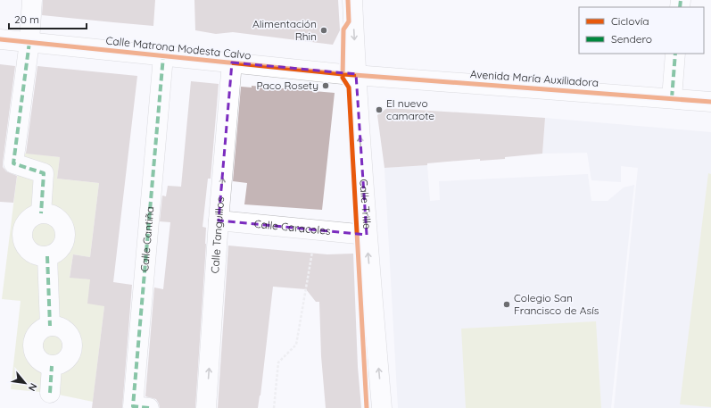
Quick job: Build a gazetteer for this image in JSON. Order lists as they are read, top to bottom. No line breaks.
{"streets":{"street":["Calle Matrona Modesta Calvo","Avenida María Auxiliadora","Calle Trille","Calle Caracoles","Calle Tanguillos","Calle Cantiña"]},"crossings":[["Calle Matrona Modesta Calvo","Avenida María Auxiliadora"],["Calle Matrona Modesta Calvo","Calle Trille"],["Calle Matrona Modesta Calvo","Calle Tanguillos"],["Calle Matrona Modesta Calvo","Calle Cantiña"],["Avenida María Auxiliadora","Calle Trille"],["Calle Trille","Calle Caracoles"],["Calle Caracoles","Calle Tanguillos"]],"one_way":["Calle Tanguillos"],"places":["Alimentación Rhin","Paco Rosety","El nuevo camarote","Colegio San Francisco de Asís"],"legend":["Ciclovía","Sendero"],"scale_bar":"20 m","north":"bottom right"}
